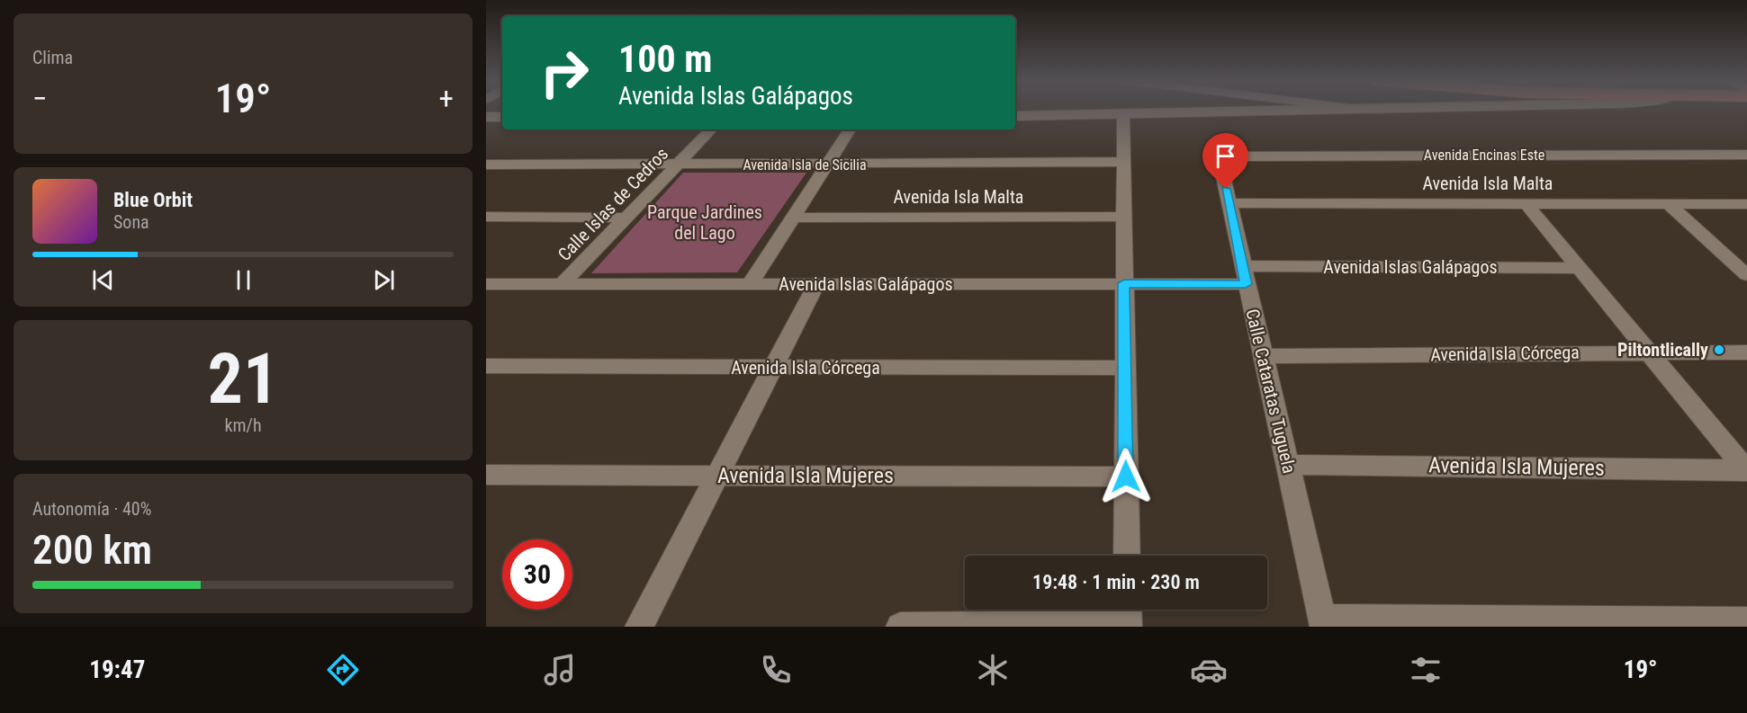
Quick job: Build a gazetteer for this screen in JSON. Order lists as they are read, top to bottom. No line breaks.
{"streets":{"street":["Avenida Encinas Este","Avenida Isla de Sicilia","Avenida Isla Malta","Calle Islas de Cedros","Avenida Islas Galápagos","Avenida Isla Córcega","Calle Cataratas Tuguela","Avenida Isla Mujeres"]},"crossings":[["Avenida Encinas Este","Calle Cataratas Tuguela"],["Avenida Isla de Sicilia","Calle Islas de Cedros"],["Avenida Isla Malta","Calle Cataratas Tuguela"],["Calle Islas de Cedros","Avenida Islas Galápagos"],["Avenida Islas Galápagos","Calle Cataratas Tuguela"],["Avenida Isla Córcega","Calle Cataratas Tuguela"],["Calle Cataratas Tuguela","Avenida Isla Mujeres"]],"parks":["Parque Jardines del Lago"],"places":["Piltontlically"],"page":{"tile":["Clima",["21","km/h"],["Autonomía · 40%","200 km"]],"turn":["100 m","Avenida Islas Galápagos"],"heat":["−","19°","+"],"song":["Blue Orbit","Sona"],"limit":"30","trip":"19:48 · 1 min · 230 m","tabs":["19:47","19°"]}}
